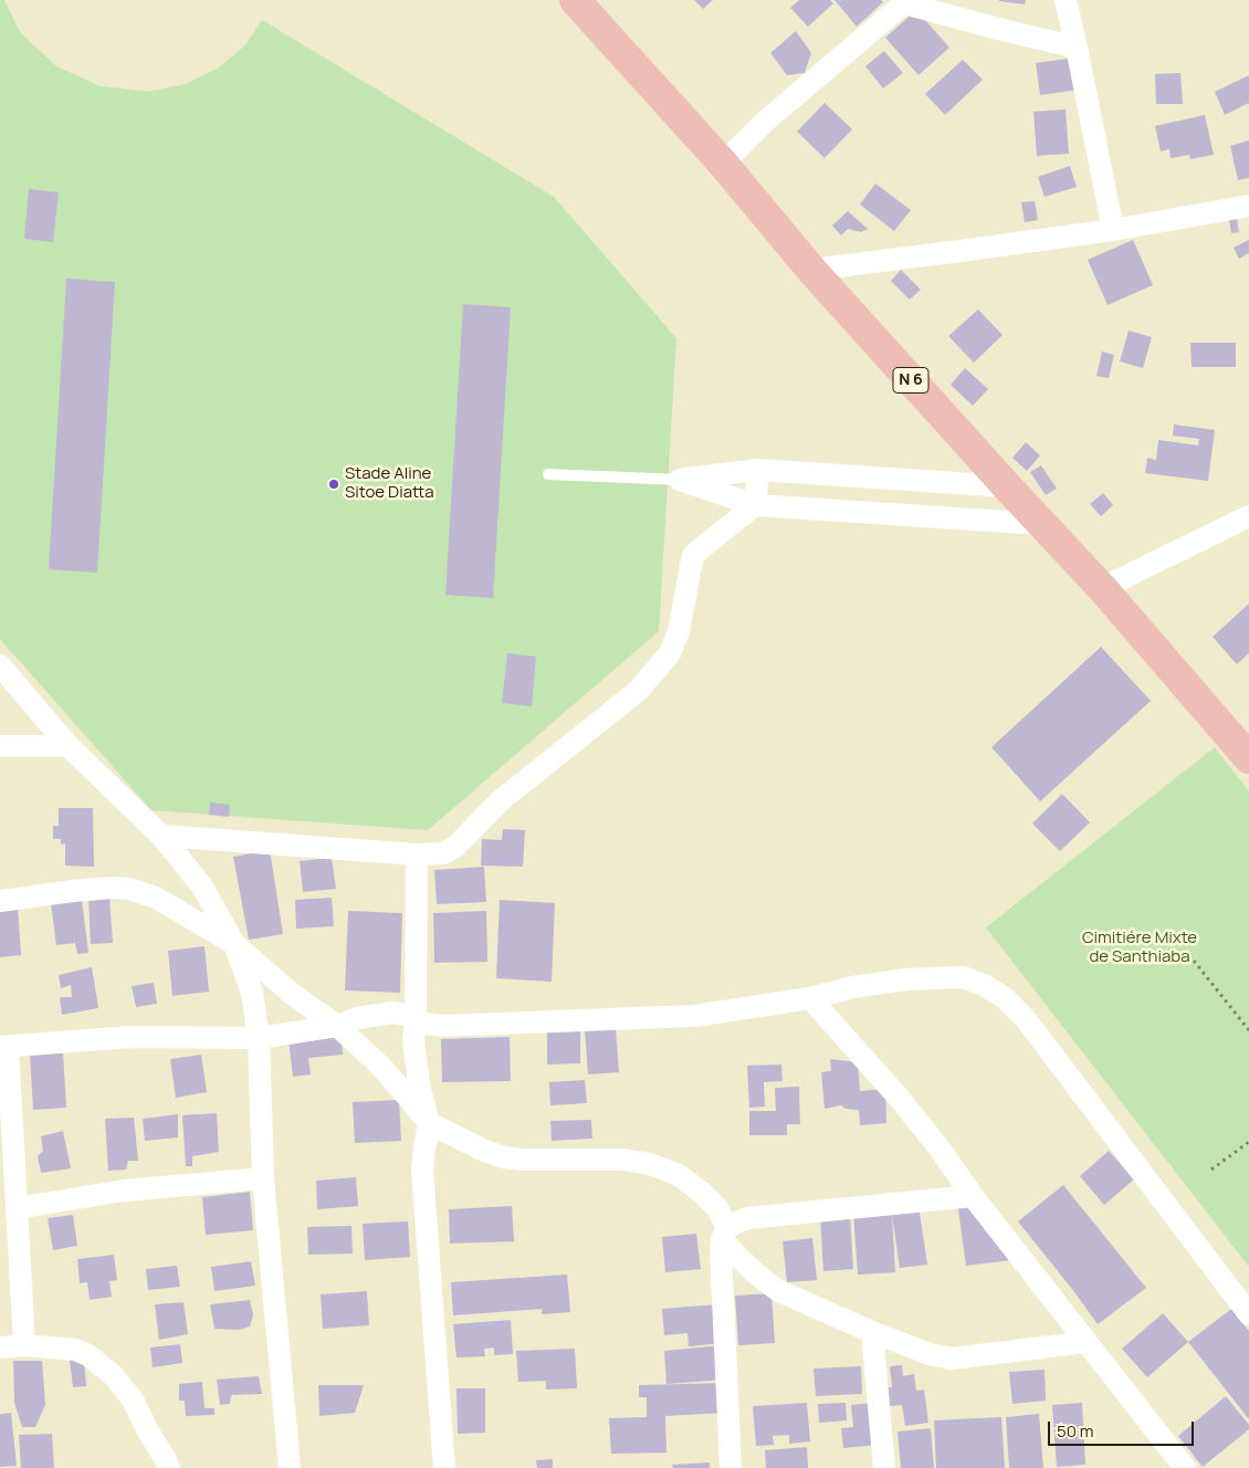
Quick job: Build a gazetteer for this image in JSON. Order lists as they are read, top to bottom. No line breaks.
{"streets":{"main road":["N 6"]},"parks":["Cimitiére Mixte de Santhiaba"],"places":["Stade Aline Sitoe Diatta"],"scale_bar":"50 m"}
